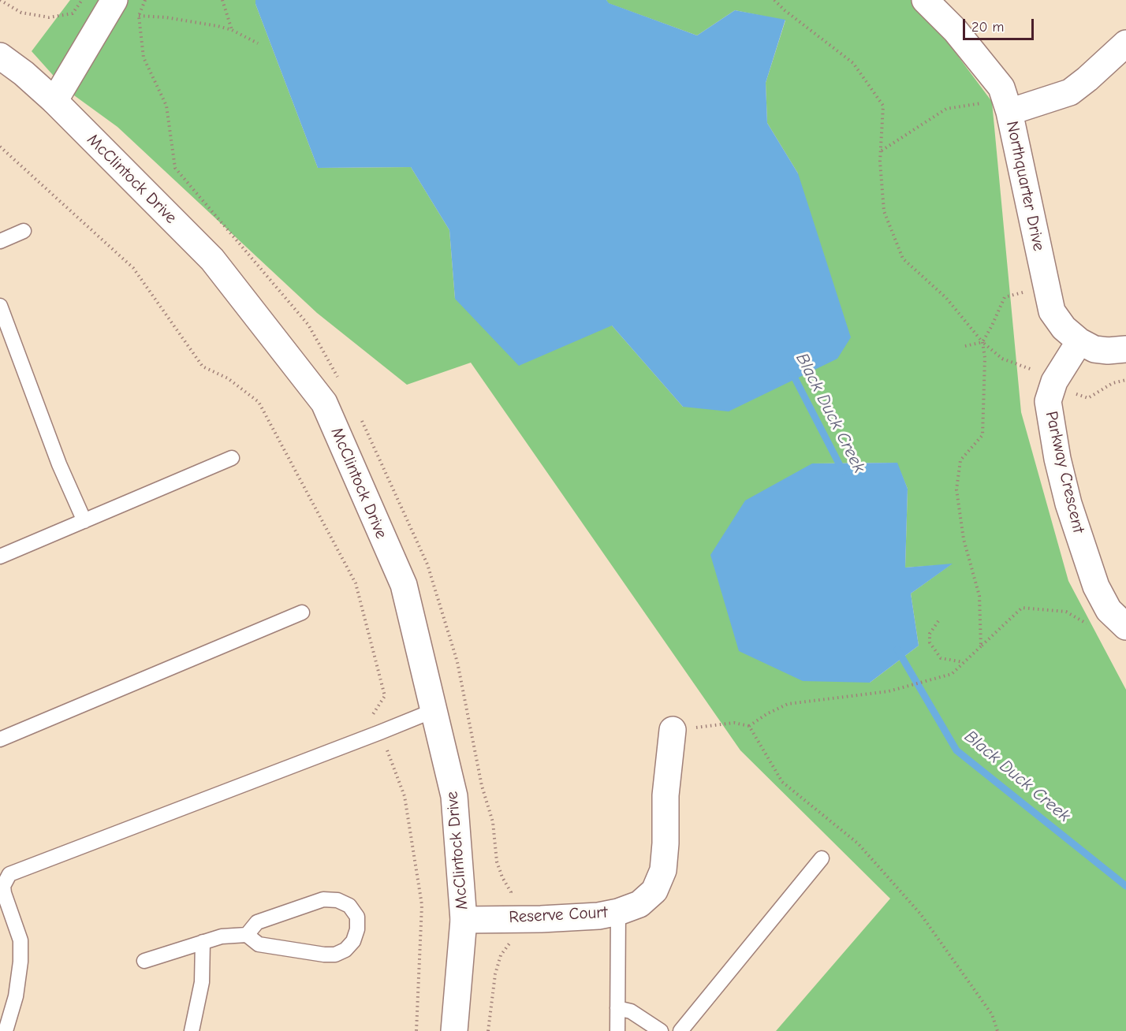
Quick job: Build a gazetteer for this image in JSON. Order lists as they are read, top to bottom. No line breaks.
{"streets":{"street":["McClintock Drive","Northquarter Drive","Parkway Crescent","Reserve Court"]},"crossings":[["McClintock Drive","Reserve Court"],["Northquarter Drive","Parkway Crescent"]],"water":["Black Duck Creek"],"scale_bar":"20 m"}
